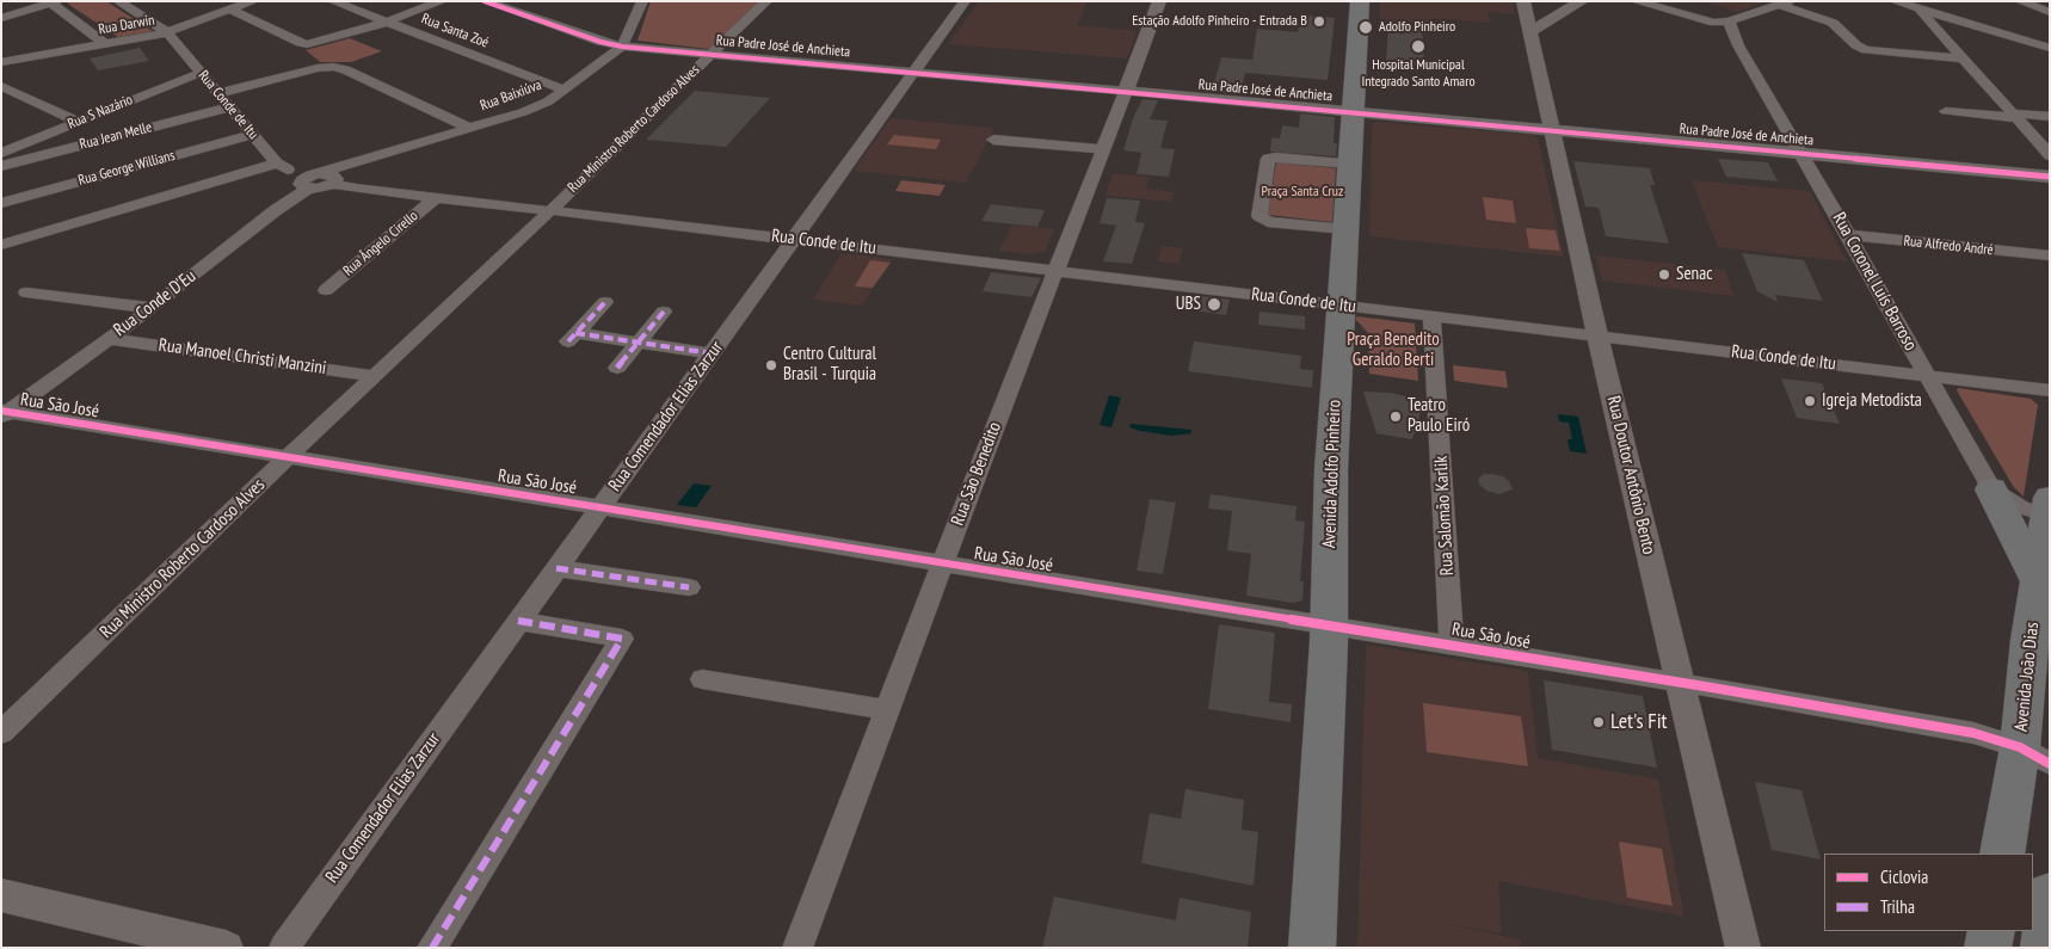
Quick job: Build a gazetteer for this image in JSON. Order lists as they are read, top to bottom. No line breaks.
{"streets":{"main road":["Avenida Adolfo Pinheiro","Avenida João Dias"],"street":["Rua Darwin","Rua Santa Zoé","Rua Padre José de Anchieta","Rua Baixiúva","Rua Conde de Itu","Rua S Nazário","Rua Ministro Roberto Cardoso Alves","Rua Jean Melle","Rua George Willians","Rua Ângelo Cirello","Rua Alfredo André","Rua Coronel Luís Barroso","Rua Conde D'Eu","Rua Manoel Christi Manzini","Rua São José","Rua Comendador Elias Zarzur","Rua São Benedito","Rua Doutor Antônio Bento","Rua Salomão Karlik"]},"crossings":[["Rua Darwin","Rua Conde de Itu"],["Rua Santa Zoé","Rua Baixiúva"],["Rua Padre José de Anchieta","Rua Baixiúva"],["Rua Padre José de Anchieta","Rua Ministro Roberto Cardoso Alves"],["Rua Padre José de Anchieta","Rua Coronel Luís Barroso"],["Rua Padre José de Anchieta","Rua Comendador Elias Zarzur"],["Rua Padre José de Anchieta","Rua São Benedito"],["Rua Padre José de Anchieta","Avenida Adolfo Pinheiro"],["Rua Padre José de Anchieta","Rua Doutor Antônio Bento"],["Rua Baixiúva","Rua Conde D'Eu"],["Rua Conde de Itu","Rua S Nazário"],["Rua Conde de Itu","Rua Ministro Roberto Cardoso Alves"],["Rua Conde de Itu","Rua Jean Melle"],["Rua Conde de Itu","Rua George Willians"],["Rua Conde de Itu","Rua Ângelo Cirello"],["Rua Conde de Itu","Rua Coronel Luís Barroso"],["Rua Conde de Itu","Rua Conde D'Eu"],["Rua Conde de Itu","Rua Comendador Elias Zarzur"],["Rua Conde de Itu","Rua São Benedito"],["Rua Conde de Itu","Avenida Adolfo Pinheiro"],["Rua Conde de Itu","Rua Doutor Antônio Bento"],["Rua Conde de Itu","Rua Salomão Karlik"],["Rua Ministro Roberto Cardoso Alves","Rua Manoel Christi Manzini"],["Rua Ministro Roberto Cardoso Alves","Rua São José"],["Rua Alfredo André","Rua Coronel Luís Barroso"],["Rua Coronel Luís Barroso","Avenida João Dias"],["Rua Conde D'Eu","Rua Manoel Christi Manzini"],["Rua Conde D'Eu","Rua São José"],["Rua São José","Rua Comendador Elias Zarzur"],["Rua São José","Rua São Benedito"],["Rua São José","Avenida Adolfo Pinheiro"],["Rua São José","Rua Doutor Antônio Bento"],["Rua São José","Rua Salomão Karlik"],["Rua São José","Avenida João Dias"]],"parks":["Praça Santa Cruz","Praça Benedito Geraldo Berti"],"places":["Estação Adolfo Pinheiro - Entrada B","Adolfo Pinheiro","Hospital Municipal Integrado Santo Amaro","Senac","UBS","Centro Cultural Brasil - Turquia","Igreja Metodista","Teatro Paulo Eiró","Let's Fit"],"legend":["Ciclovia","Trilha"]}
